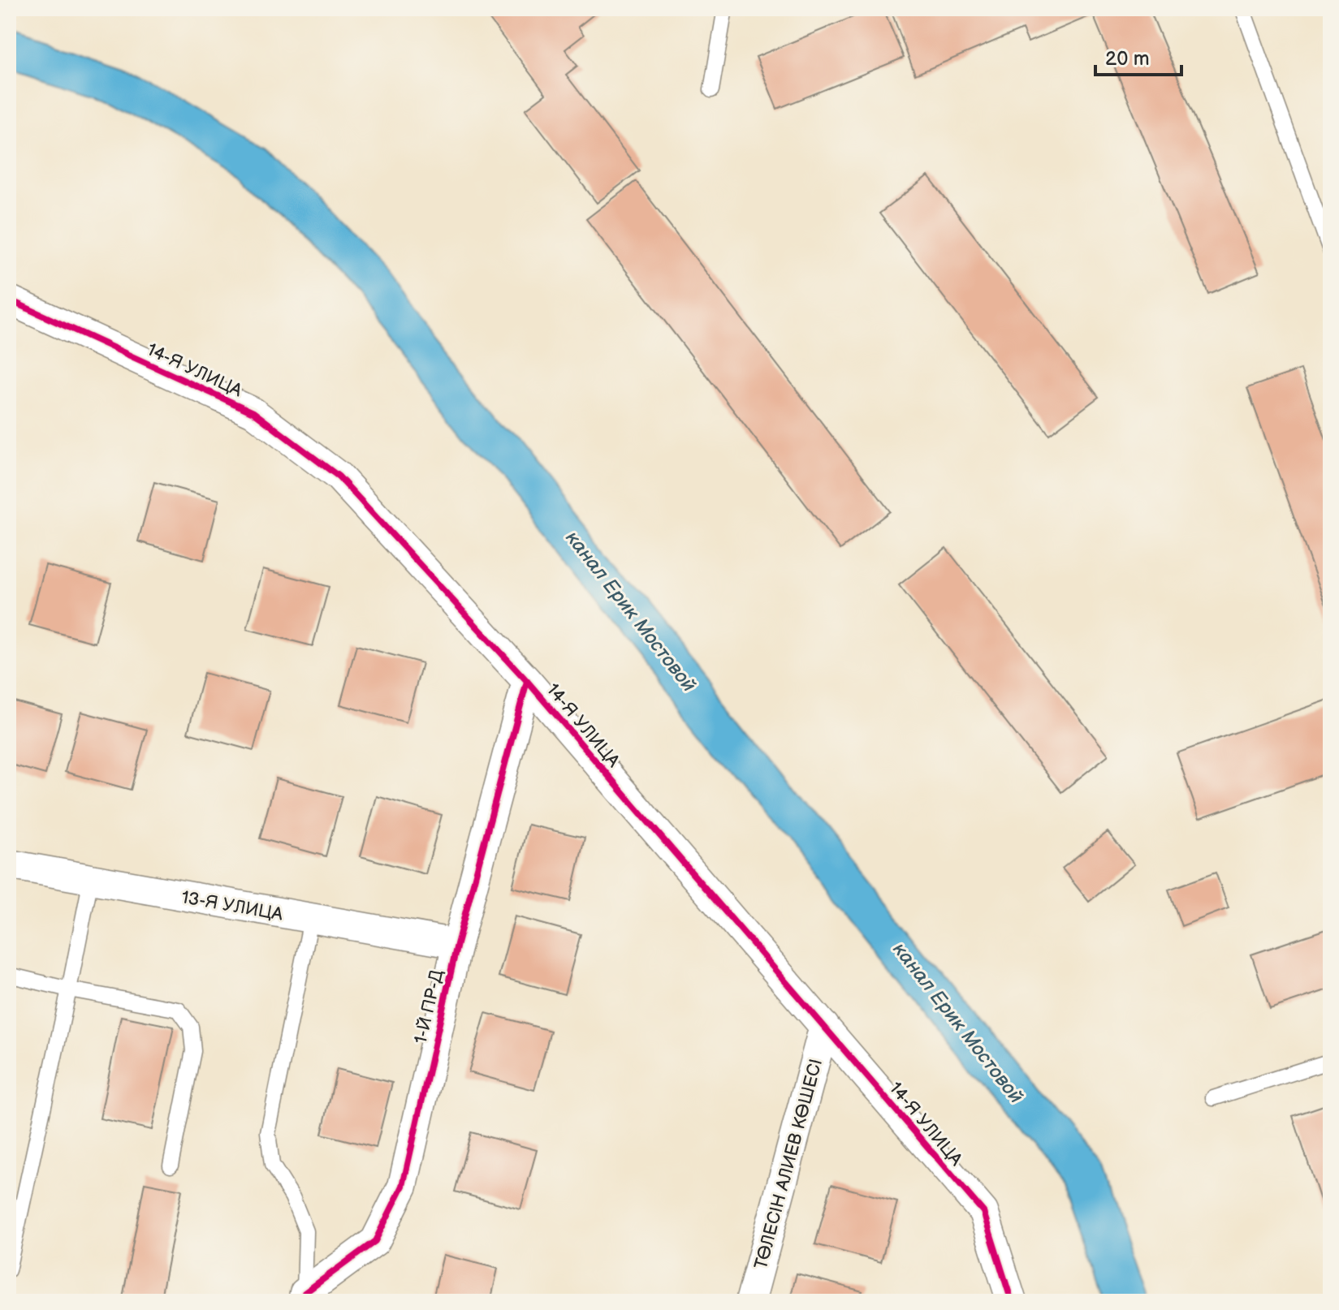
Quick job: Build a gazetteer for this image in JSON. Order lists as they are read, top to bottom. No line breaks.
{"streets":{"street":["14-Я УЛИЦА","13-Я УЛИЦА","1-Й ПР-Д","ТӨЛЕСІН АЛИЕВ КӨШЕСІ"]},"crossings":[["14-Я УЛИЦА","1-Й ПР-Д"],["14-Я УЛИЦА","ТӨЛЕСІН АЛИЕВ КӨШЕСІ"],["13-Я УЛИЦА","1-Й ПР-Д"]],"water":["канал Ерик Мостовой"],"scale_bar":"20 m"}
